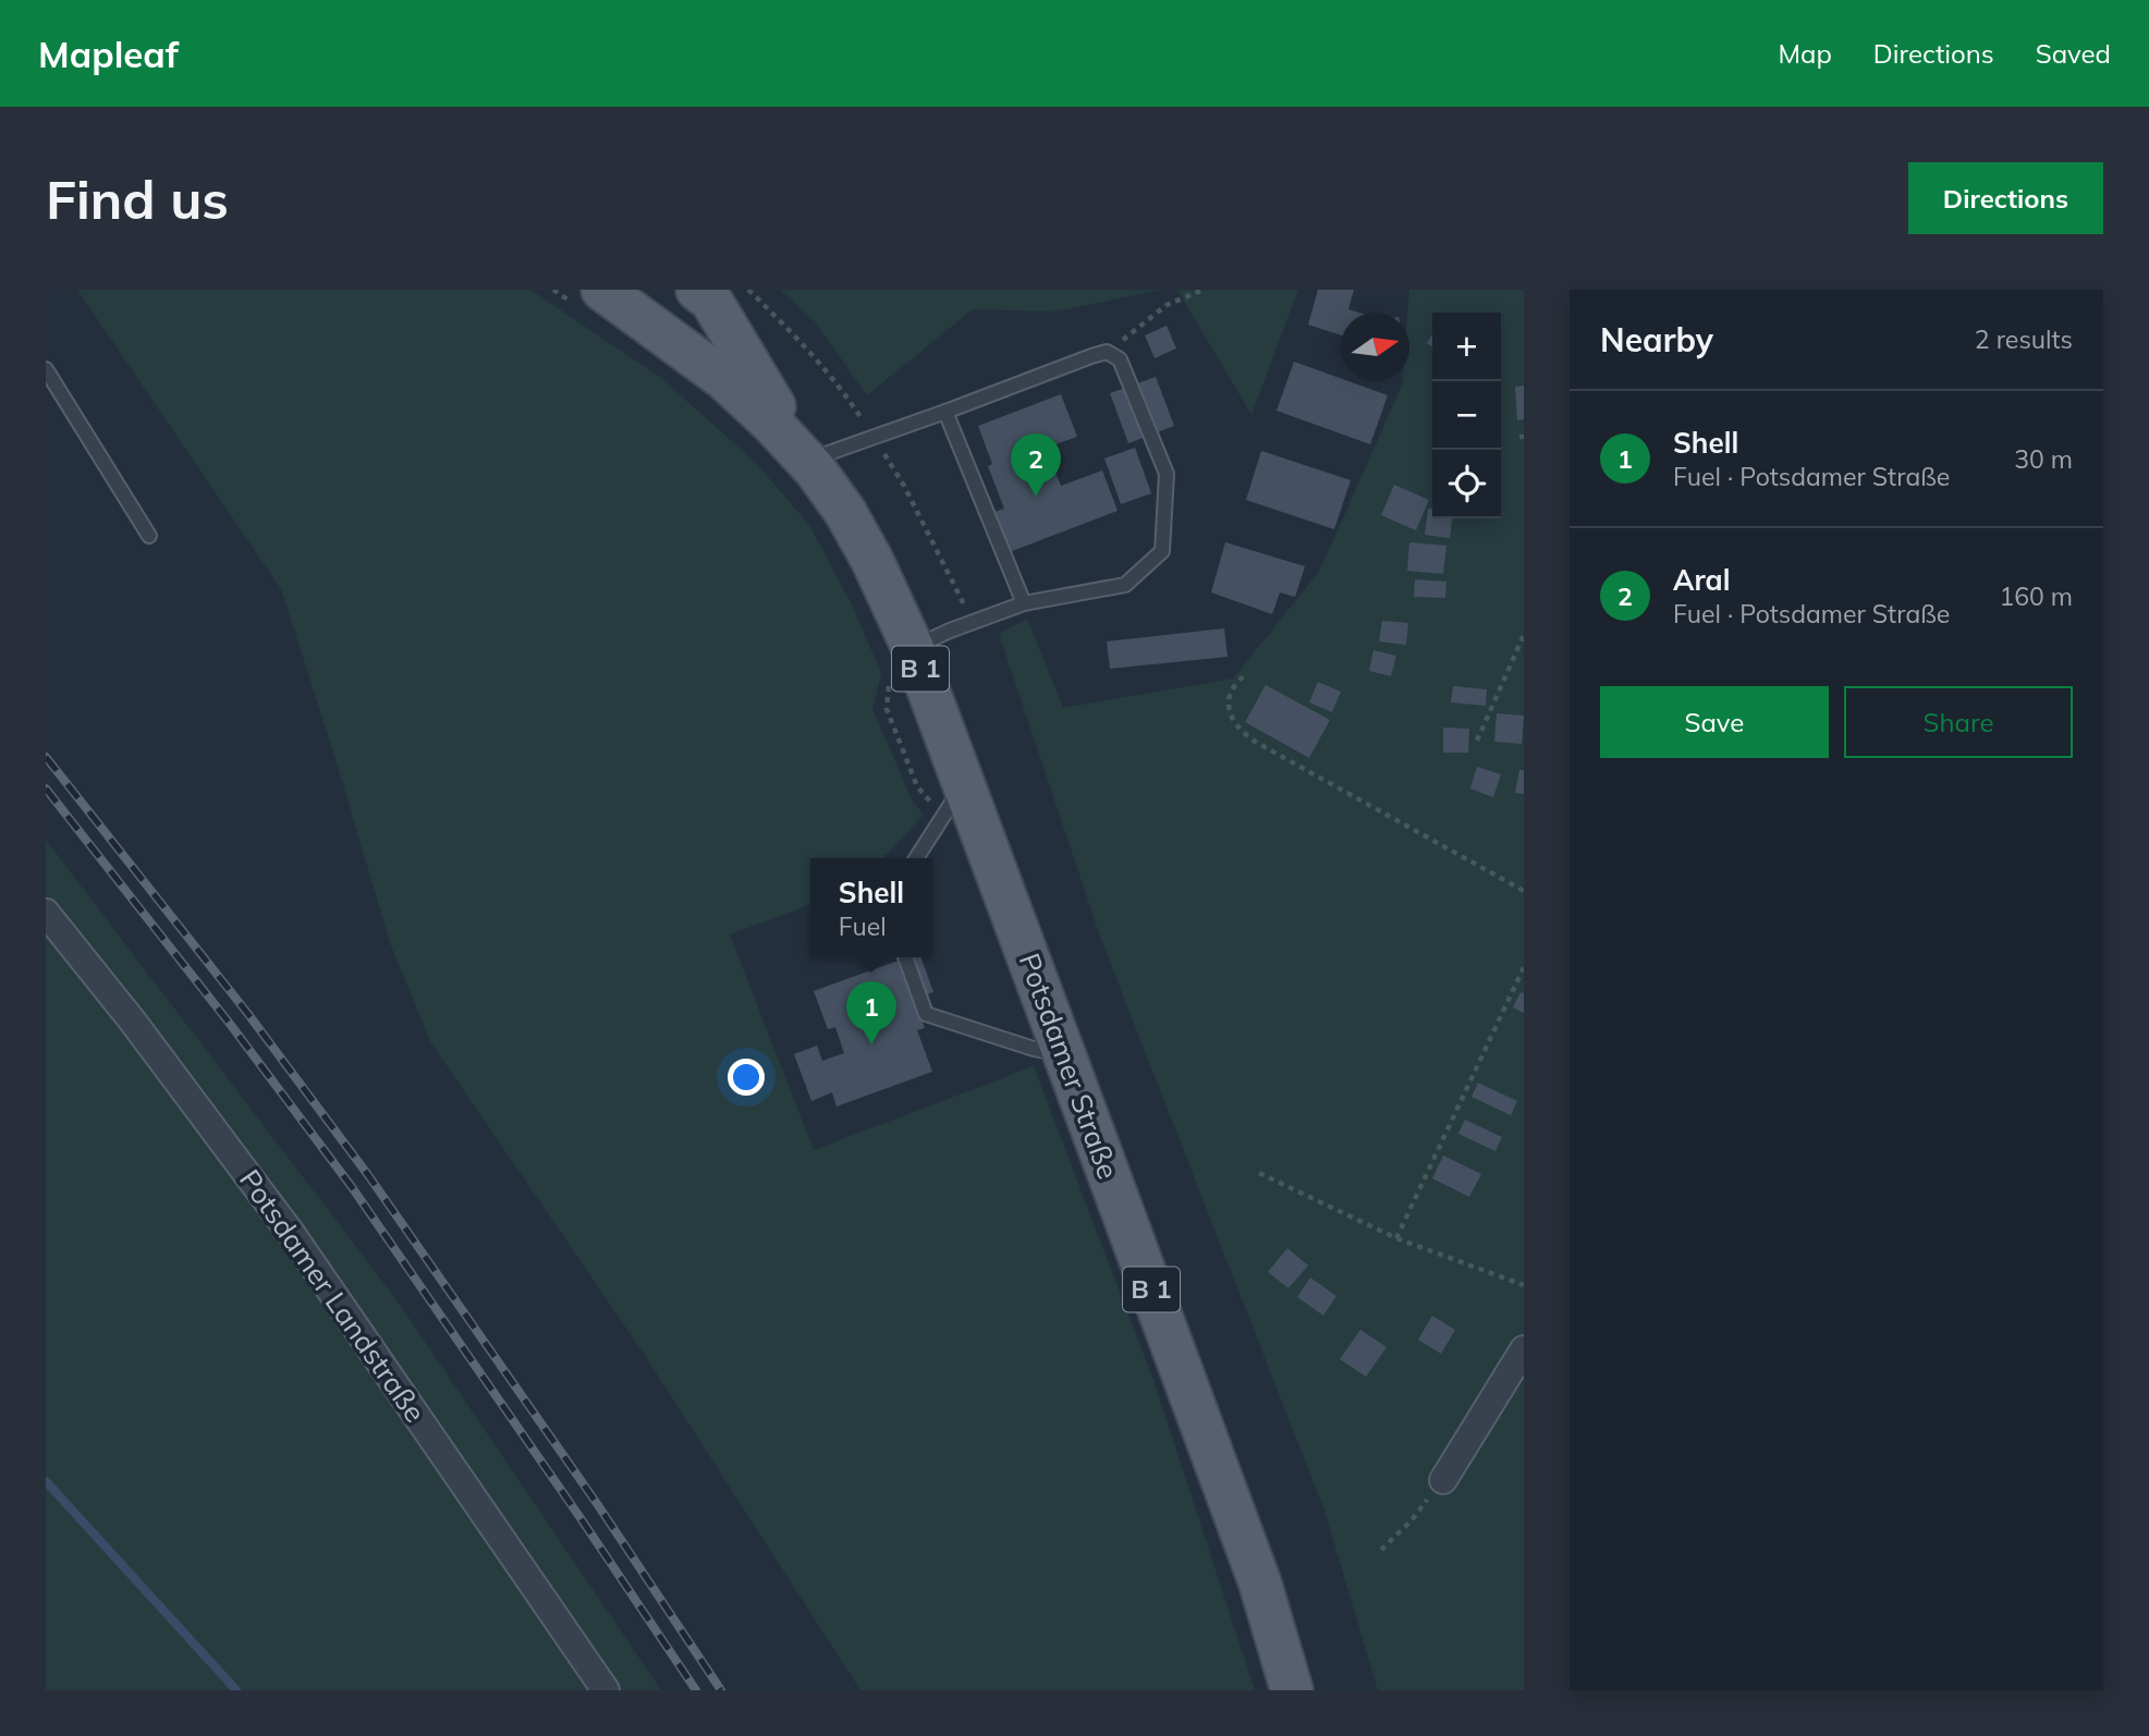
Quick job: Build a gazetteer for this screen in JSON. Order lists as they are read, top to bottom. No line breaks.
{"streets":{"main road":["B 1","Potsdamer Straße"],"street":["Potsdamer Landstraße"]},"north":"right","page":{"header":"Mapleaf","nav":["Map","Directions","Saved"],"buttons":["Directions",["Save","Share"]],"title":"Find us","heading":["Nearby","2 results"],"map_buttons":["+","−"],"list":[{"mark":"1","name":"Shell","note":"Fuel · Potsdamer Straße","value":"30 m"},{"mark":"2","name":"Aral","note":"Fuel · Potsdamer Straße","value":"160 m"}],"pins":["2","1"],"popup":["Shell","Fuel"]}}
